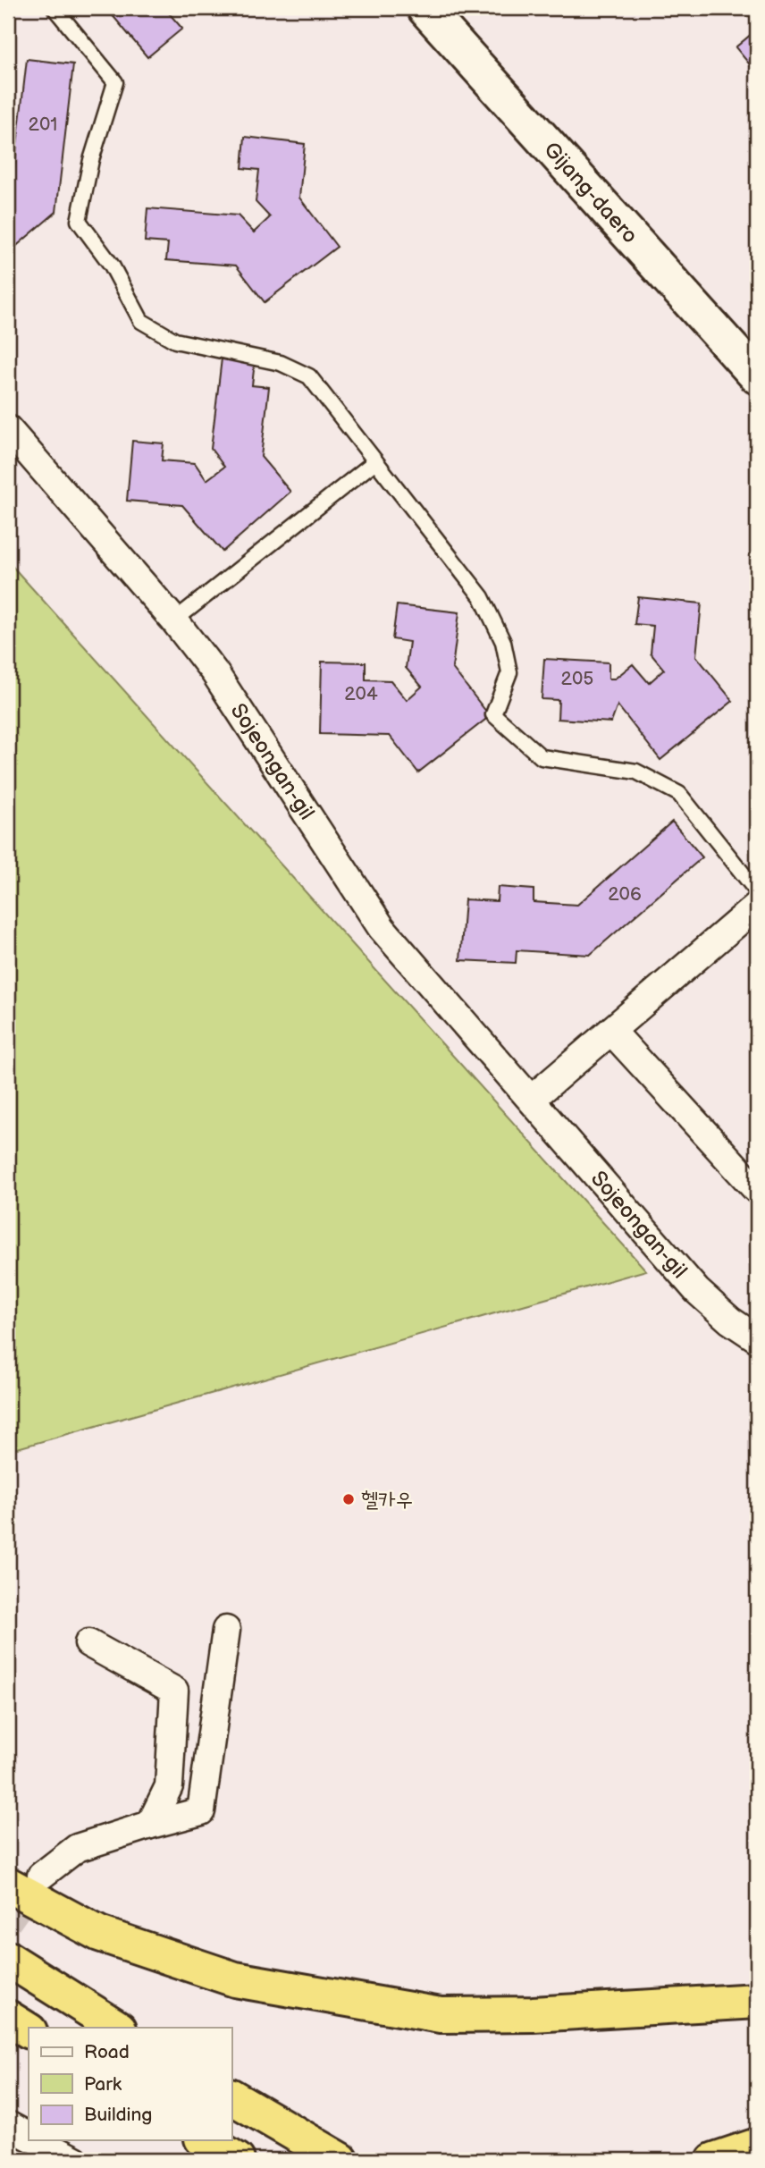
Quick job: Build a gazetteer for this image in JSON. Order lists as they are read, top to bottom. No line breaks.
{"streets":{"main road":["Gijang-daero"],"street":["Sojeongan-gil"]},"places":["헬카우"],"house_numbers":["201","205","204","206"],"legend":["Road","Park","Building"]}
